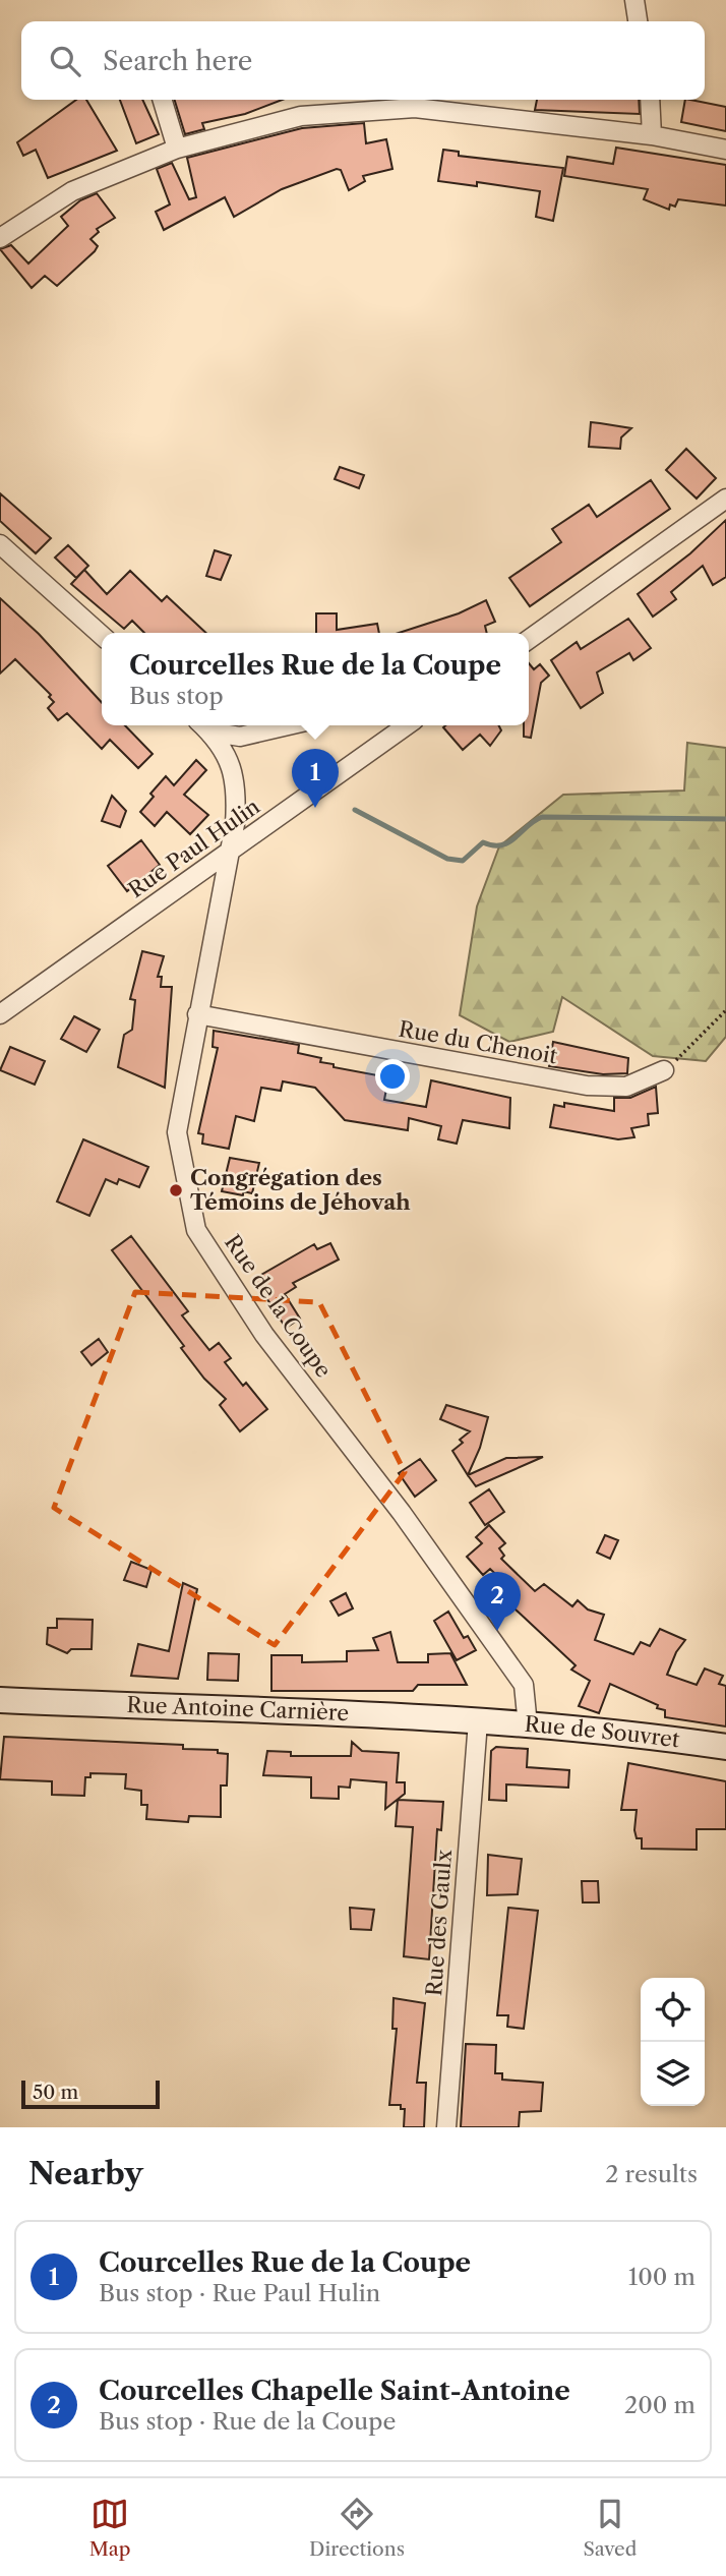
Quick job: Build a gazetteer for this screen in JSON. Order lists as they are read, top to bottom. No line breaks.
{"streets":{"main road":["Rue Antoine Carnière","Rue de Souvret"],"street":["Rue Paul Hulin","Rue du Chenoit","Rue de la Coupe","Rue des Gaulx"]},"crossings":[["Rue Paul Hulin","Rue de la Coupe"],["Rue du Chenoit","Rue de la Coupe"],["Rue de la Coupe","Rue de Souvret"],["Rue Antoine Carnière","Rue de Souvret"],["Rue Antoine Carnière","Rue des Gaulx"],["Rue de Souvret","Rue des Gaulx"]],"places":["Congrégation des Témoins de Jéhovah"],"scale_bar":"50 m","page":{"search":"Search here","popup":["Courcelles Rue de la Coupe","Bus stop"],"pins":["1","2"],"scale":"50 m","heading":["Nearby","2 results"],"list":[{"mark":"1","name":"Courcelles Rue de la Coupe","note":"Bus stop · Rue Paul Hulin","value":"100 m"},{"mark":"2","name":"Courcelles Chapelle Saint-Antoine","note":"Bus stop · Rue de la Coupe","value":"200 m"}],"nav":["Map","Directions","Saved"]}}
